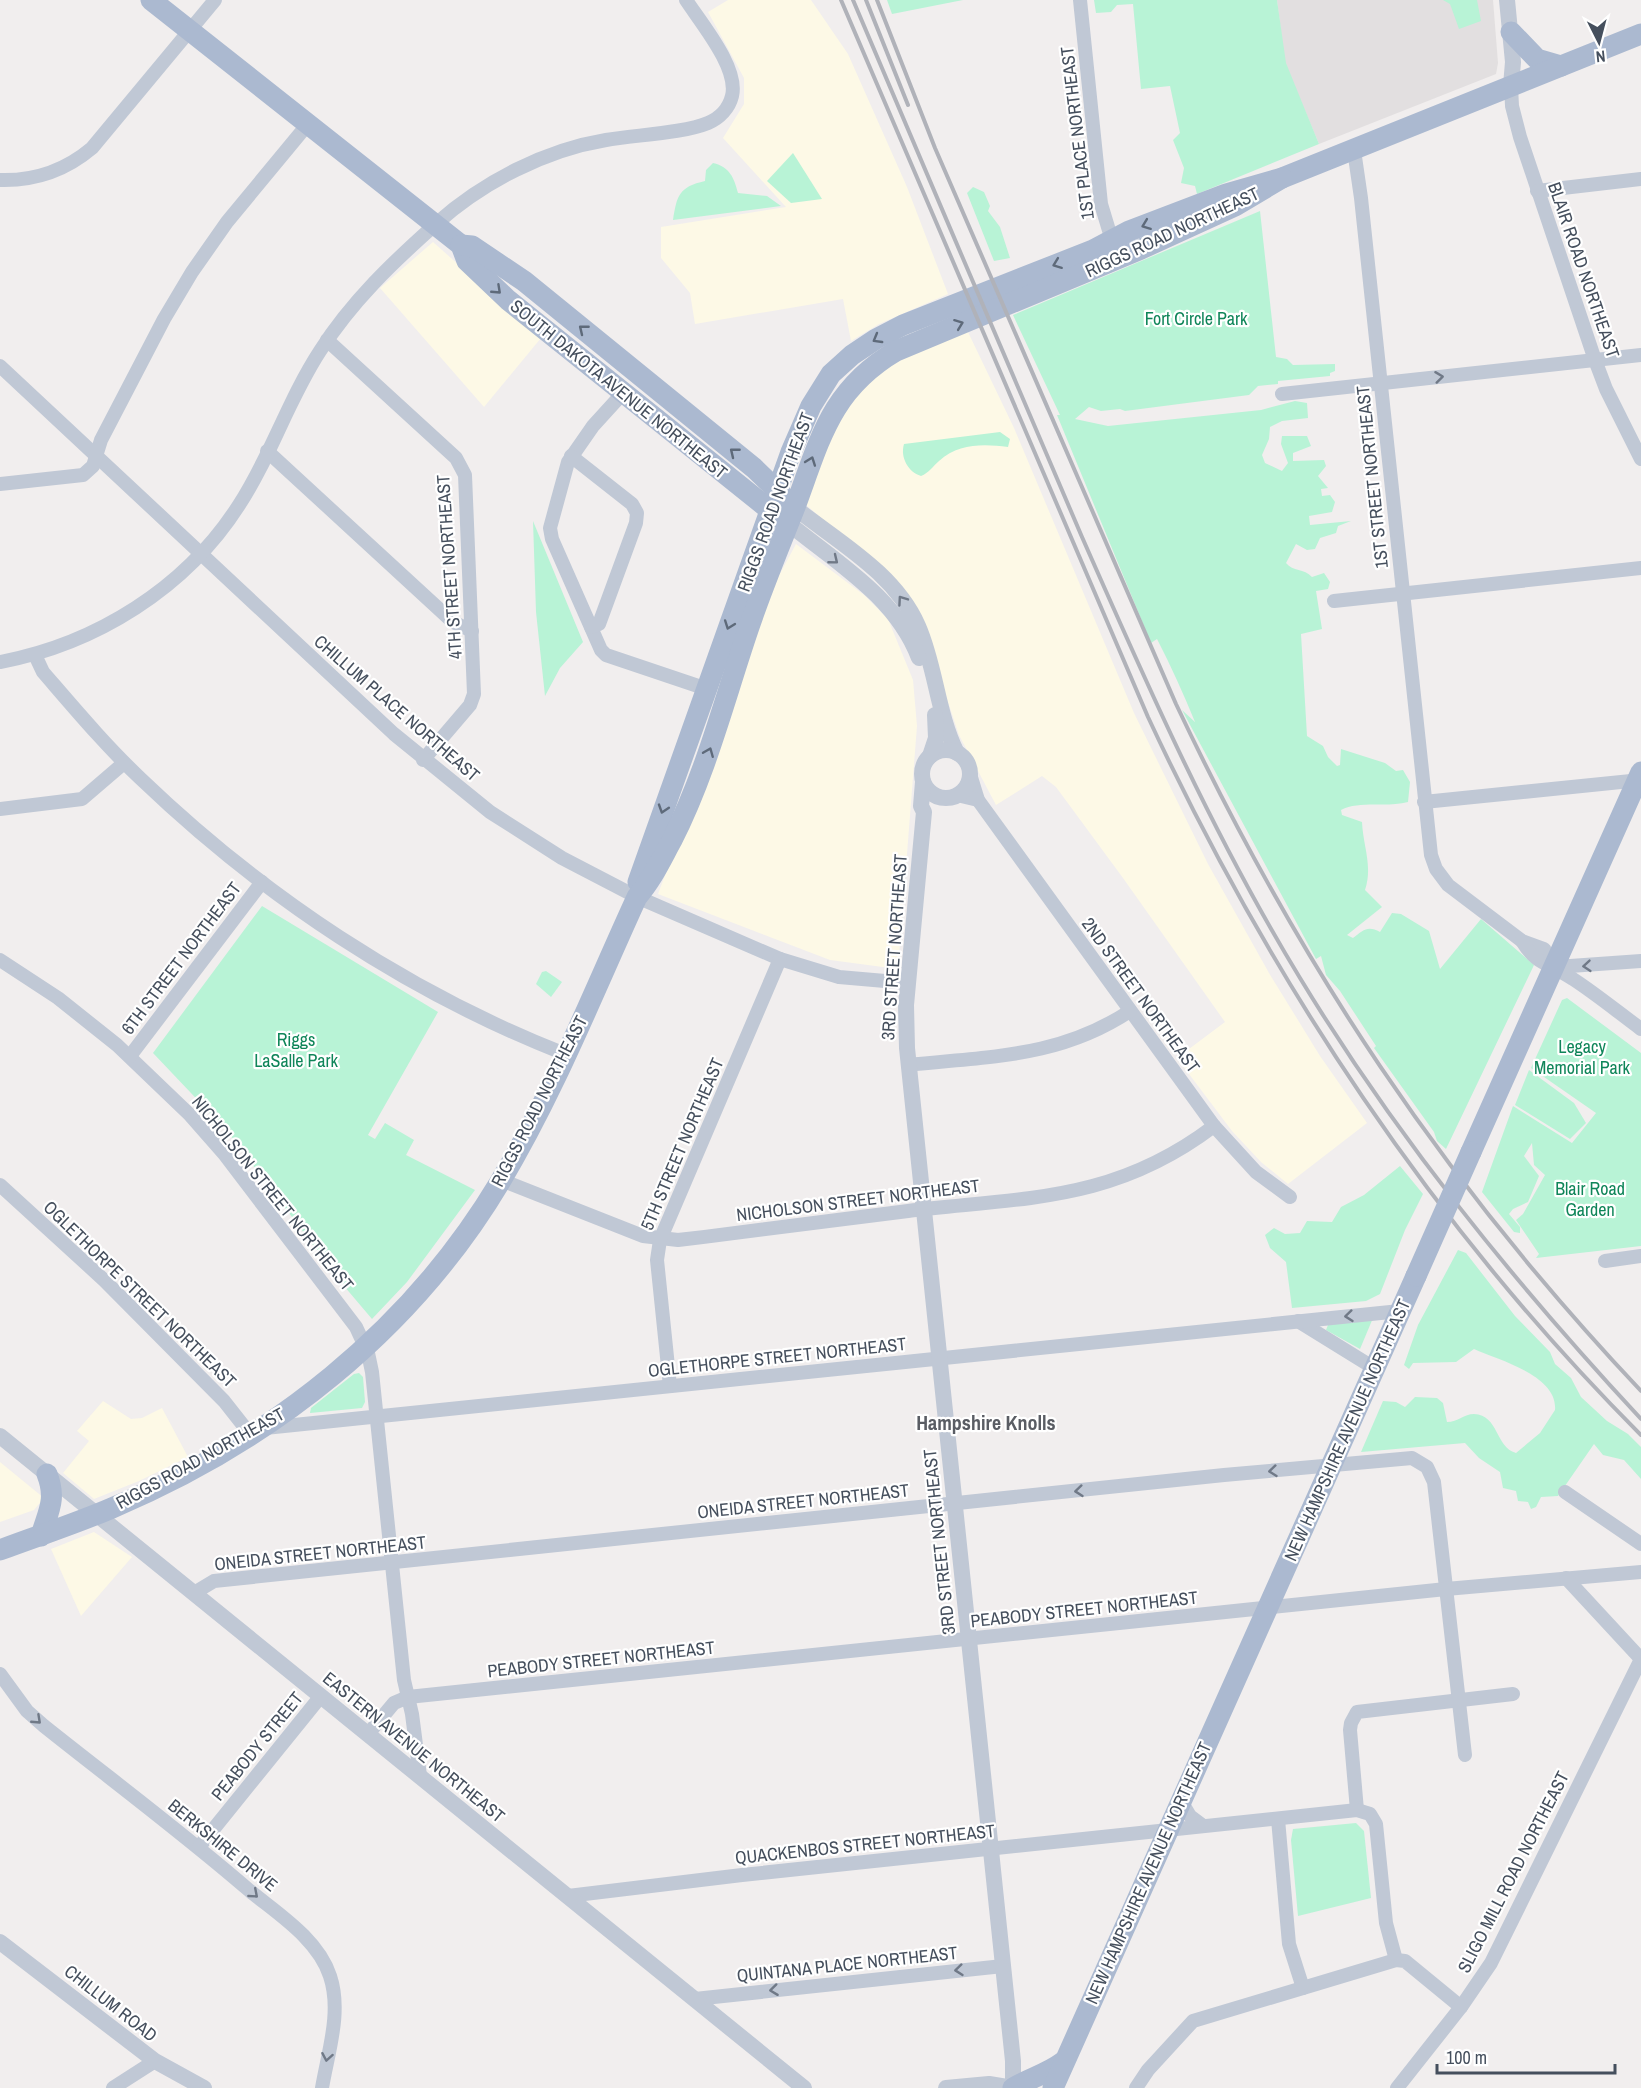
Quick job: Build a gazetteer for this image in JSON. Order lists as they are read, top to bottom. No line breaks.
{"streets":{"main road":["RIGGS ROAD NORTHEAST","SOUTH DAKOTA AVENUE NORTHEAST","NEW HAMPSHIRE AVENUE NORTHEAST"],"street":["1ST PLACE NORTHEAST","BLAIR ROAD NORTHEAST","1ST STREET NORTHEAST","4TH STREET NORTHEAST","CHILLUM PLACE NORTHEAST","3RD STREET NORTHEAST","6TH STREET NORTHEAST","2ND STREET NORTHEAST","5TH STREET NORTHEAST","NICHOLSON STREET NORTHEAST","OGLETHORPE STREET NORTHEAST","ONEIDA STREET NORTHEAST","PEABODY STREET NORTHEAST","PEABODY STREET","EASTERN AVENUE NORTHEAST","QUACKENBOS STREET NORTHEAST","BERKSHIRE DRIVE","SLIGO MILL ROAD NORTHEAST","QUINTANA PLACE NORTHEAST","CHILLUM ROAD"]},"crossings":[["1ST PLACE NORTHEAST","RIGGS ROAD NORTHEAST"],["RIGGS ROAD NORTHEAST","BLAIR ROAD NORTHEAST"],["RIGGS ROAD NORTHEAST","SOUTH DAKOTA AVENUE NORTHEAST"],["RIGGS ROAD NORTHEAST","1ST STREET NORTHEAST"],["RIGGS ROAD NORTHEAST","CHILLUM PLACE NORTHEAST"],["RIGGS ROAD NORTHEAST","NICHOLSON STREET NORTHEAST"],["RIGGS ROAD NORTHEAST","OGLETHORPE STREET NORTHEAST"],["RIGGS ROAD NORTHEAST","EASTERN AVENUE NORTHEAST"],["4TH STREET NORTHEAST","CHILLUM PLACE NORTHEAST"],["CHILLUM PLACE NORTHEAST","3RD STREET NORTHEAST"],["CHILLUM PLACE NORTHEAST","5TH STREET NORTHEAST"],["3RD STREET NORTHEAST","2ND STREET NORTHEAST"],["3RD STREET NORTHEAST","NICHOLSON STREET NORTHEAST"],["3RD STREET NORTHEAST","OGLETHORPE STREET NORTHEAST"],["3RD STREET NORTHEAST","ONEIDA STREET NORTHEAST"],["3RD STREET NORTHEAST","PEABODY STREET NORTHEAST"],["3RD STREET NORTHEAST","QUACKENBOS STREET NORTHEAST"],["3RD STREET NORTHEAST","QUINTANA PLACE NORTHEAST"],["6TH STREET NORTHEAST","NICHOLSON STREET NORTHEAST"],["2ND STREET NORTHEAST","NICHOLSON STREET NORTHEAST"],["5TH STREET NORTHEAST","NICHOLSON STREET NORTHEAST"],["5TH STREET NORTHEAST","OGLETHORPE STREET NORTHEAST"],["OGLETHORPE STREET NORTHEAST","NEW HAMPSHIRE AVENUE NORTHEAST"],["NEW HAMPSHIRE AVENUE NORTHEAST","ONEIDA STREET NORTHEAST"],["NEW HAMPSHIRE AVENUE NORTHEAST","PEABODY STREET NORTHEAST"],["NEW HAMPSHIRE AVENUE NORTHEAST","QUACKENBOS STREET NORTHEAST"],["ONEIDA STREET NORTHEAST","PEABODY STREET NORTHEAST"],["ONEIDA STREET NORTHEAST","EASTERN AVENUE NORTHEAST"],["PEABODY STREET","EASTERN AVENUE NORTHEAST"],["PEABODY STREET","BERKSHIRE DRIVE"],["EASTERN AVENUE NORTHEAST","QUACKENBOS STREET NORTHEAST"],["EASTERN AVENUE NORTHEAST","QUINTANA PLACE NORTHEAST"]],"one_way":["BERKSHIRE DRIVE","QUINTANA PLACE NORTHEAST"],"districts":["Hampshire Knolls"],"parks":["Fort Circle Park","Riggs LaSalle Park","Legacy Memorial Park","Blair Road Garden"],"scale_bar":"100 m","north":"bottom"}
